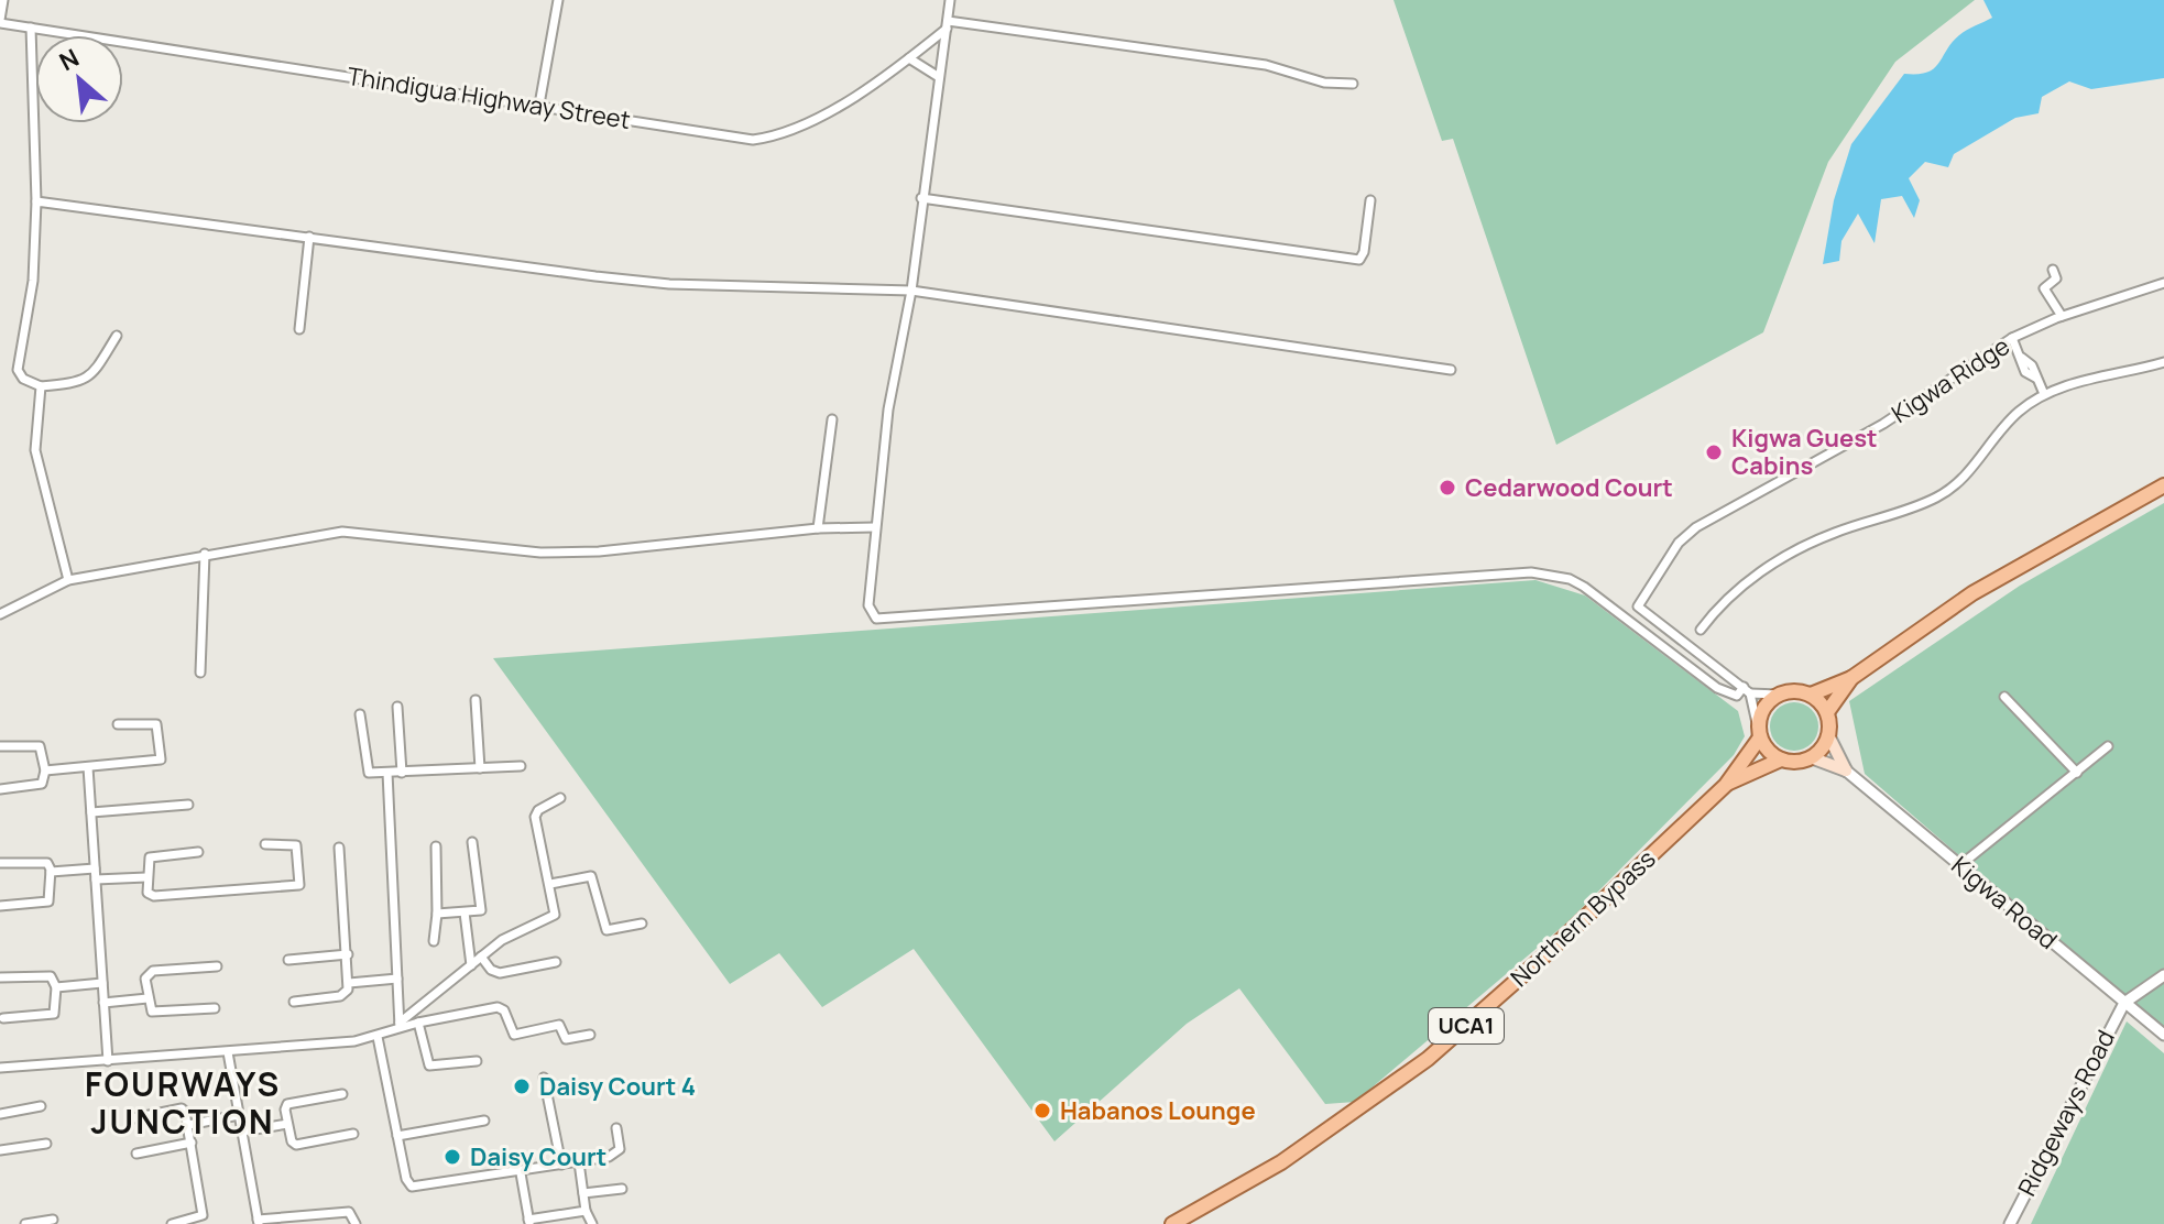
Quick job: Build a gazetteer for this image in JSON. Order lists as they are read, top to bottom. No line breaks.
{"streets":{"main road":["Northern Bypass","UCA1"],"street":["Thindigua Highway Street","Kigwa Ridge","Kigwa Road","Ridgeways Road"]},"crossings":[["Kigwa Road","Ridgeways Road"],["Northern Bypass","UCA1"]],"districts":["FOURWAYS JUNCTION"],"places":["Kigwa Guest Cabins","Cedarwood Court","Daisy Court 4","Habanos Lounge","Daisy Court"],"north":"top left"}
